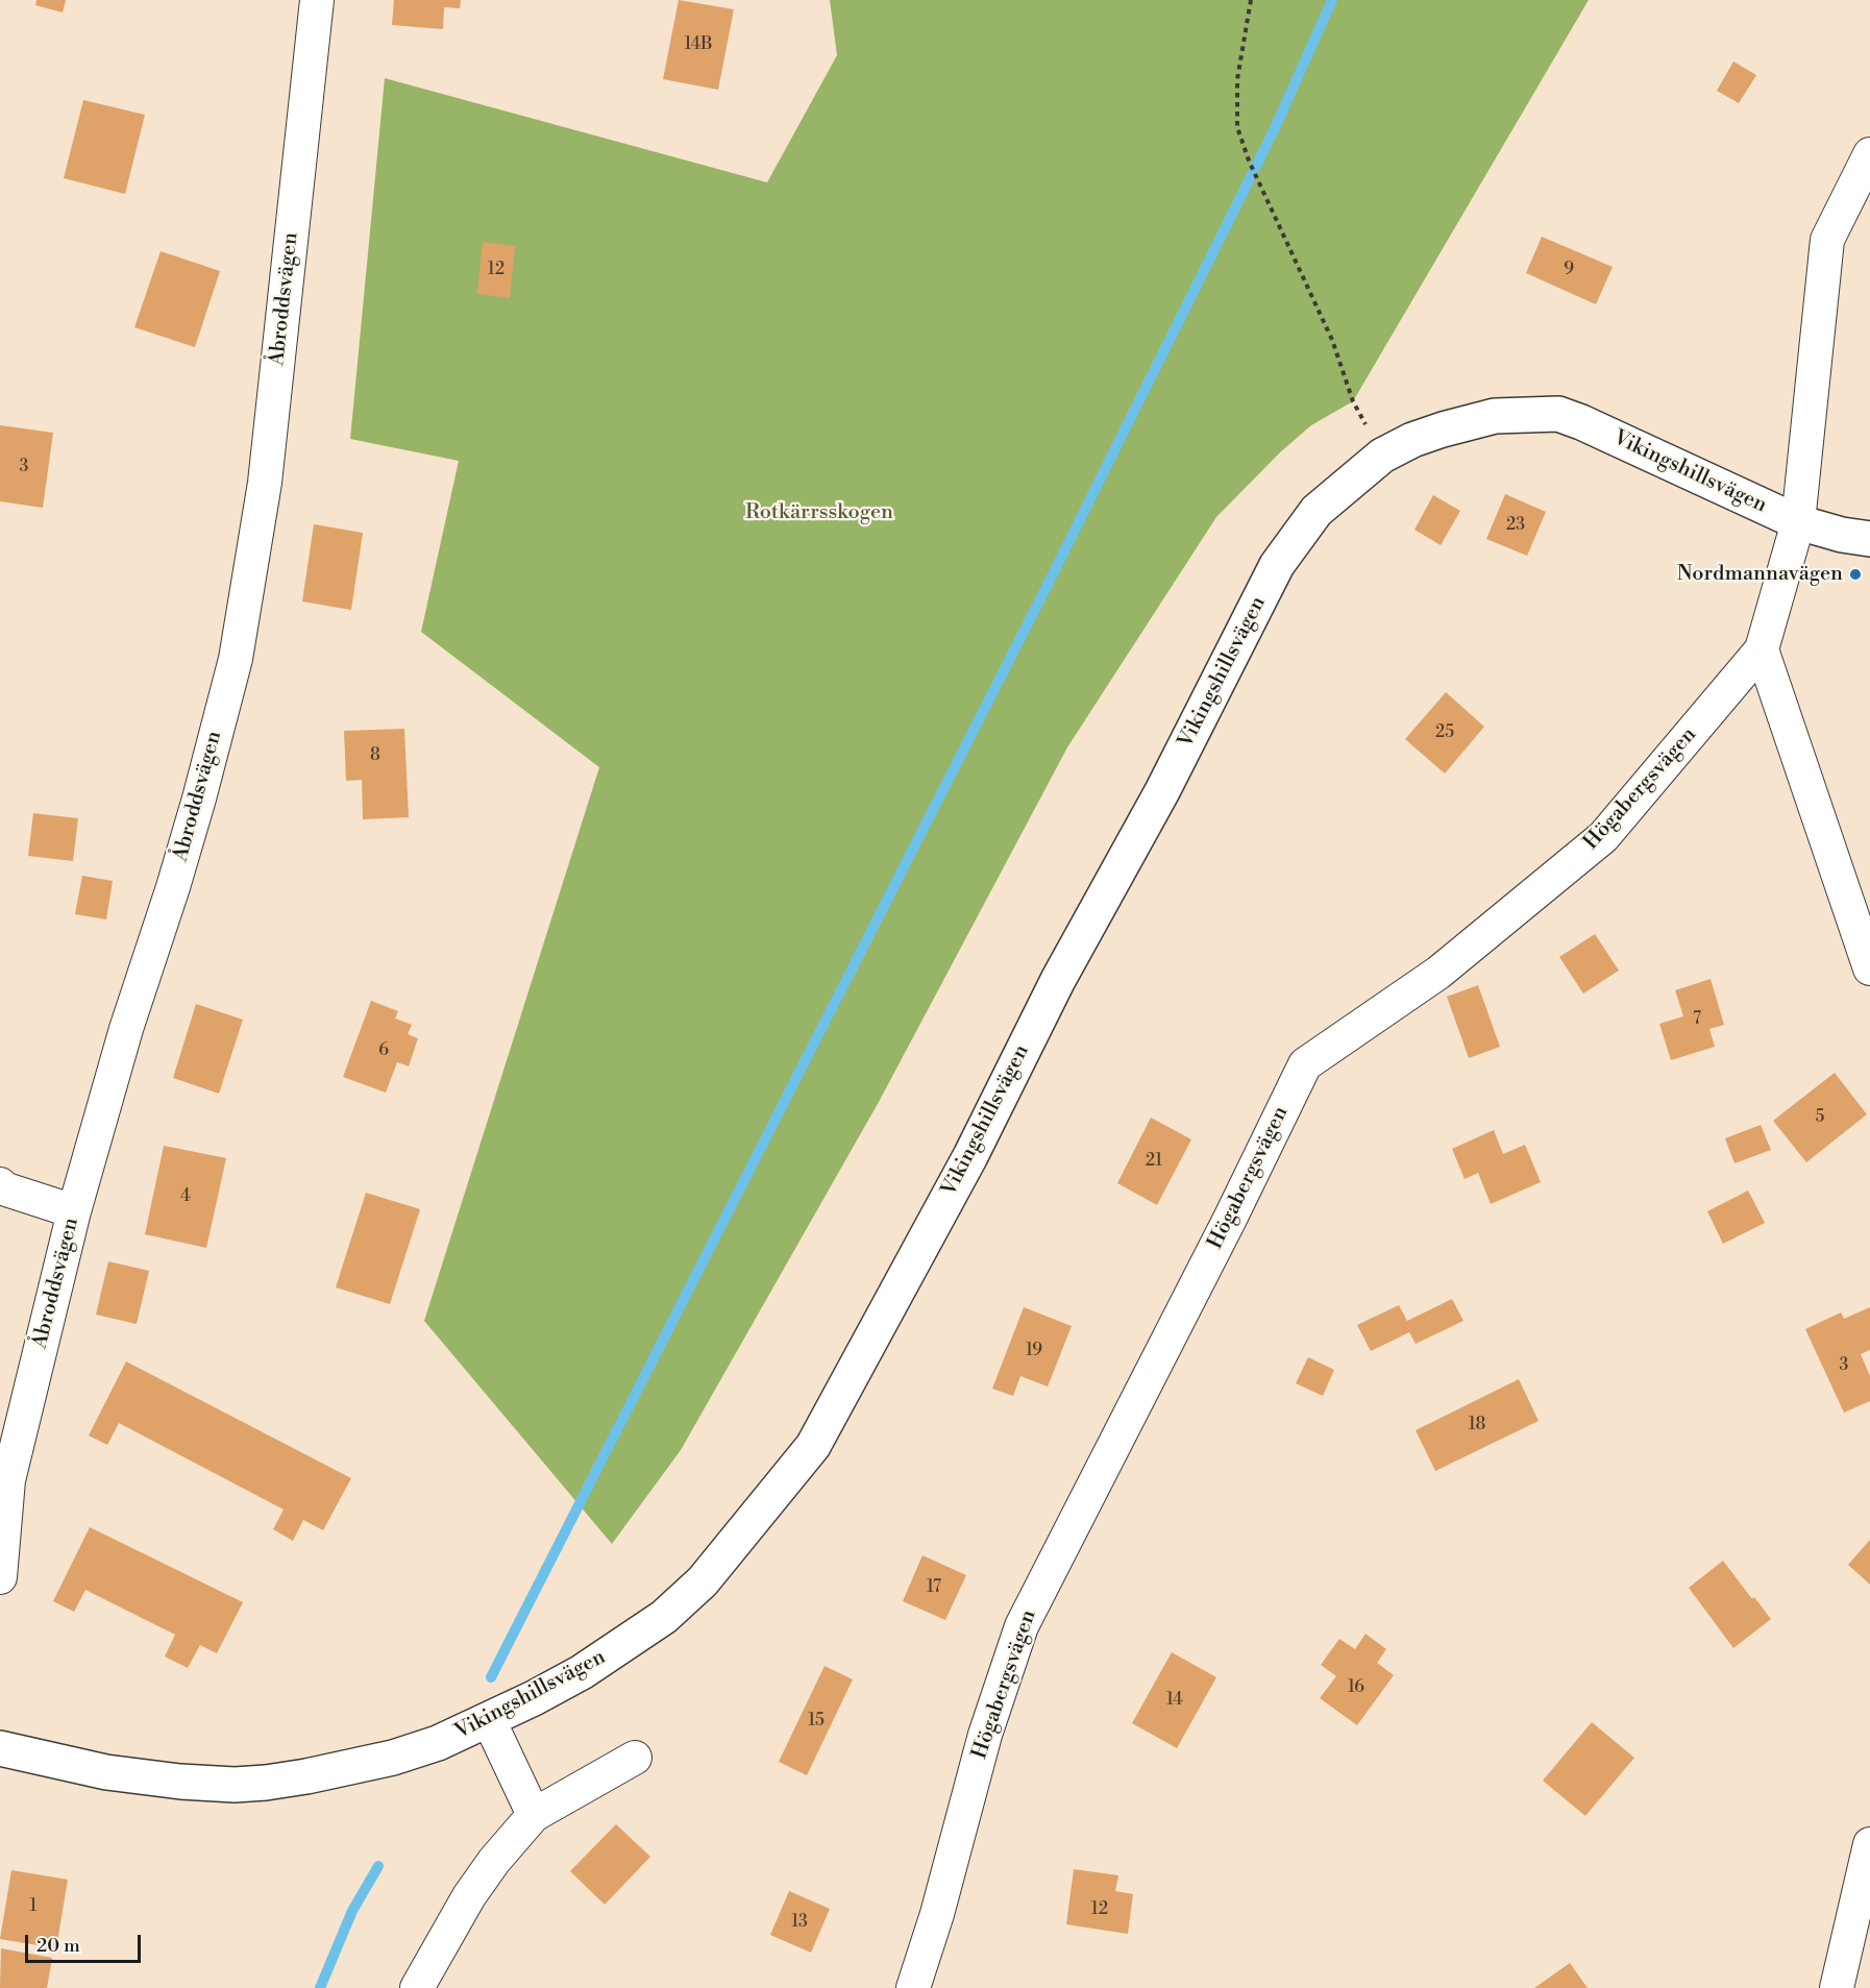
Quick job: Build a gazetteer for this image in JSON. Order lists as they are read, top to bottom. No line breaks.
{"streets":{"street":["Åbroddsvägen","Vikingshillsvägen","Högabergsvägen"]},"crossings":[["Vikingshillsvägen","Högabergsvägen"]],"parks":["Rotkärrsskogen"],"places":["Nordmannavägen"],"house_numbers":["14B","12","9","3","23","25","8","7","6","5","21","4","19","3","18","17","16","14","15","1","12","13"],"scale_bar":"20 m"}
